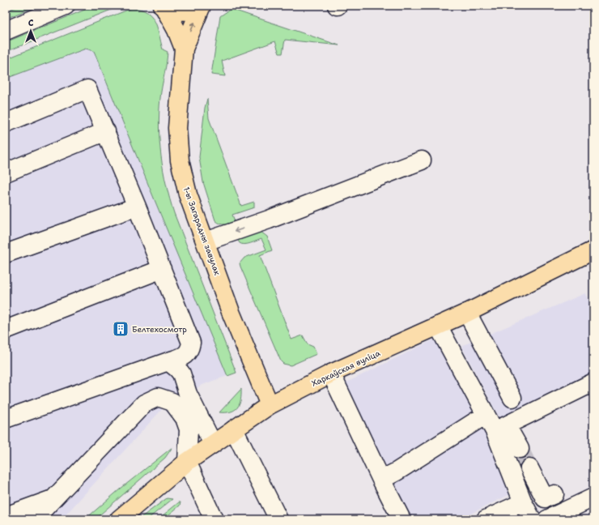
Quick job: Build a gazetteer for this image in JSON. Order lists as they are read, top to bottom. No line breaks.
{"streets":{"main road":["1-ы Загарадны завулак","Харкаўская вуліца"]},"crossings":[["1-ы Загарадны завулак","Харкаўская вуліца"]],"places":{"building":["Белтехосмотр"]},"north":"top"}
